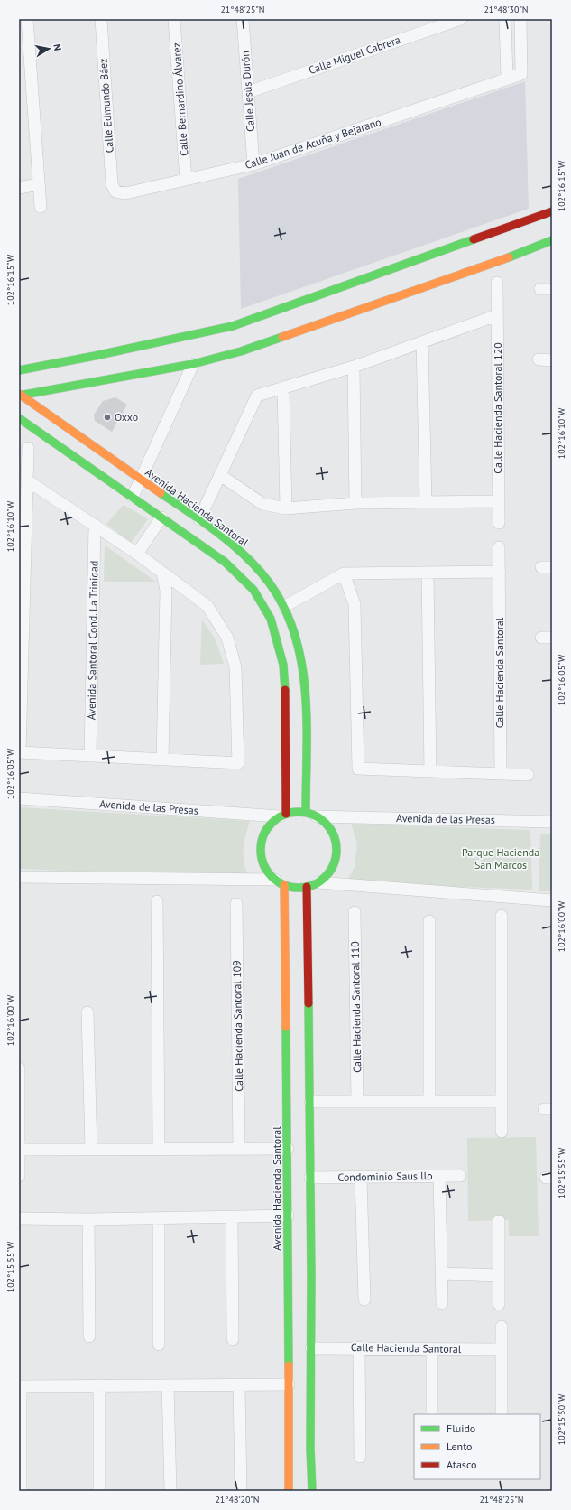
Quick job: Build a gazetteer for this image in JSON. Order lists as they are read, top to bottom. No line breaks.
{"streets":{"street":["Calle Miguel Cabrera","Calle Jesús Durón","Calle Bernardino Álvarez","Calle Edmundo Báez","Calle Juan de Acuña y Bejarano","Calle Hacienda Santoral 120","Avenida Hacienda Santoral","Avenida Santoral Cond. La Trinidad","Calle Hacienda Santoral","Avenida de las Presas","Calle Hacienda Santoral 110","Calle Hacienda Santoral 109","Condominio Sausillo"]},"crossings":[["Calle Miguel Cabrera","Calle Jesús Durón"],["Calle Jesús Durón","Calle Juan de Acuña y Bejarano"],["Calle Bernardino Álvarez","Calle Juan de Acuña y Bejarano"],["Calle Edmundo Báez","Calle Juan de Acuña y Bejarano"],["Avenida Hacienda Santoral","Avenida de las Presas"]],"parks":["Parque Hacienda San Marcos"],"places":["Oxxo"],"legend":["Fluido","Lento","Atasco"],"north":"right","coordinates":["21°48'25\"N","21°48'30\"N","102°16'15\"W","102°16'10\"W","102°16'05\"W","102°16'00\"W","102°15'55\"W","102°15'50\"W","21°48'20\"N"]}
